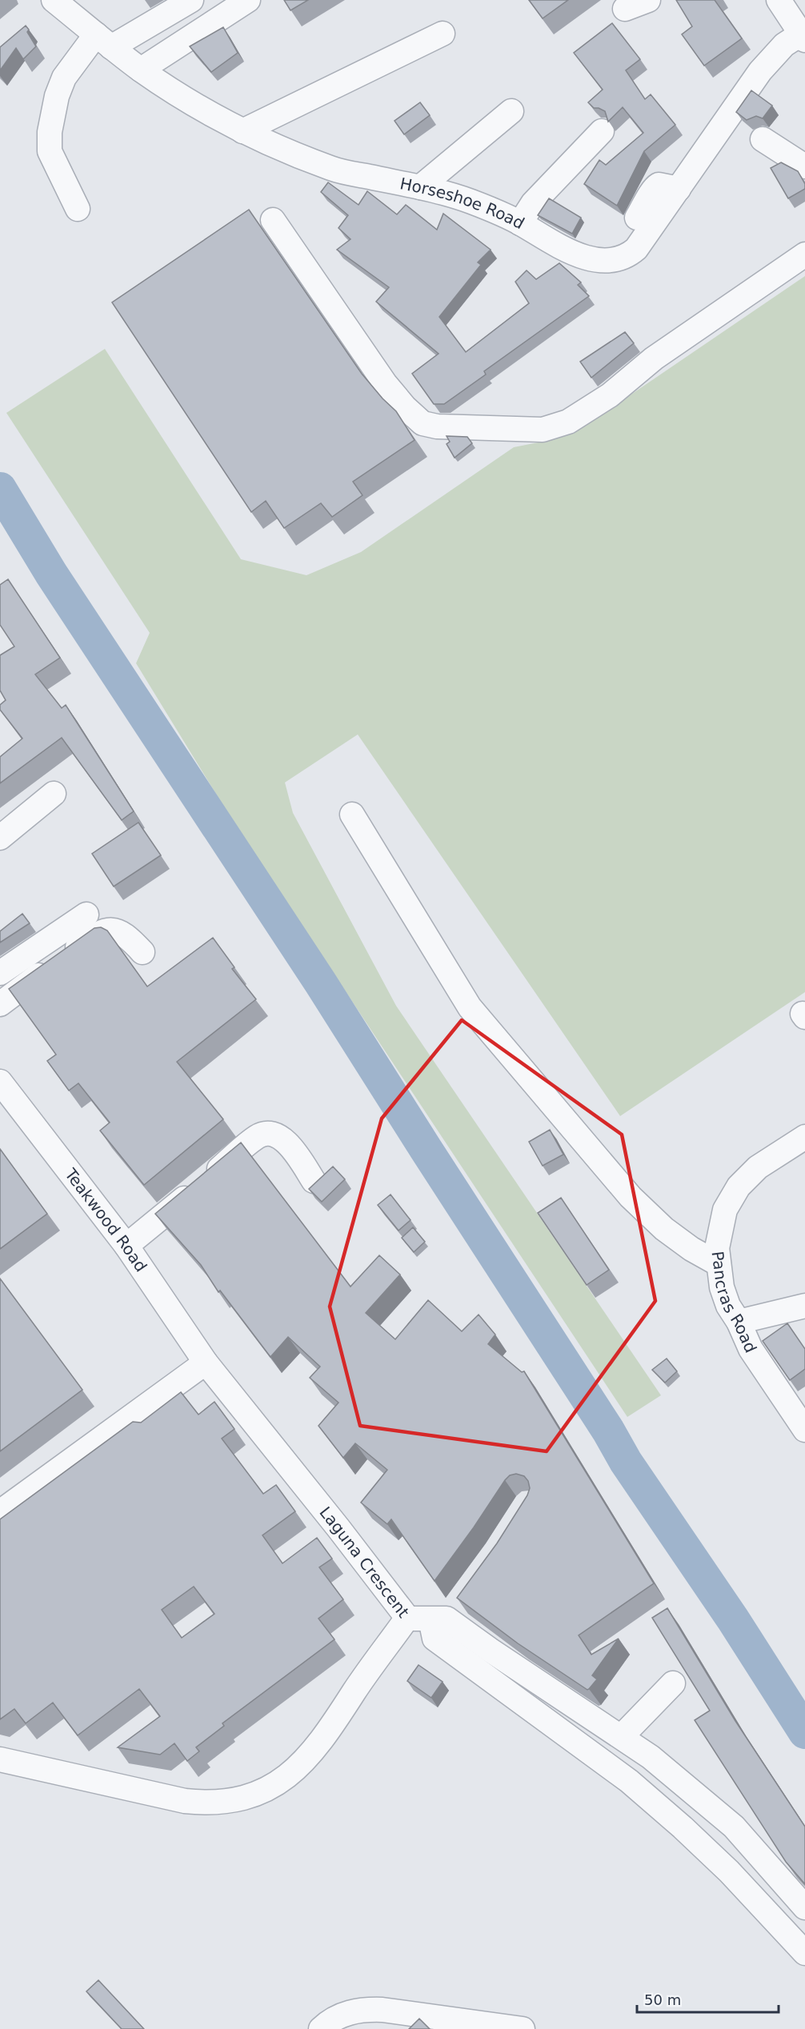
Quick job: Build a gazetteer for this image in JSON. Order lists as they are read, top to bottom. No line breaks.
{"streets":{"street":["Horseshoe Road","Teakwood Road","Pancras Road","Laguna Crescent"]},"crossings":[["Teakwood Road","Laguna Crescent"]],"scale_bar":"50 m"}
